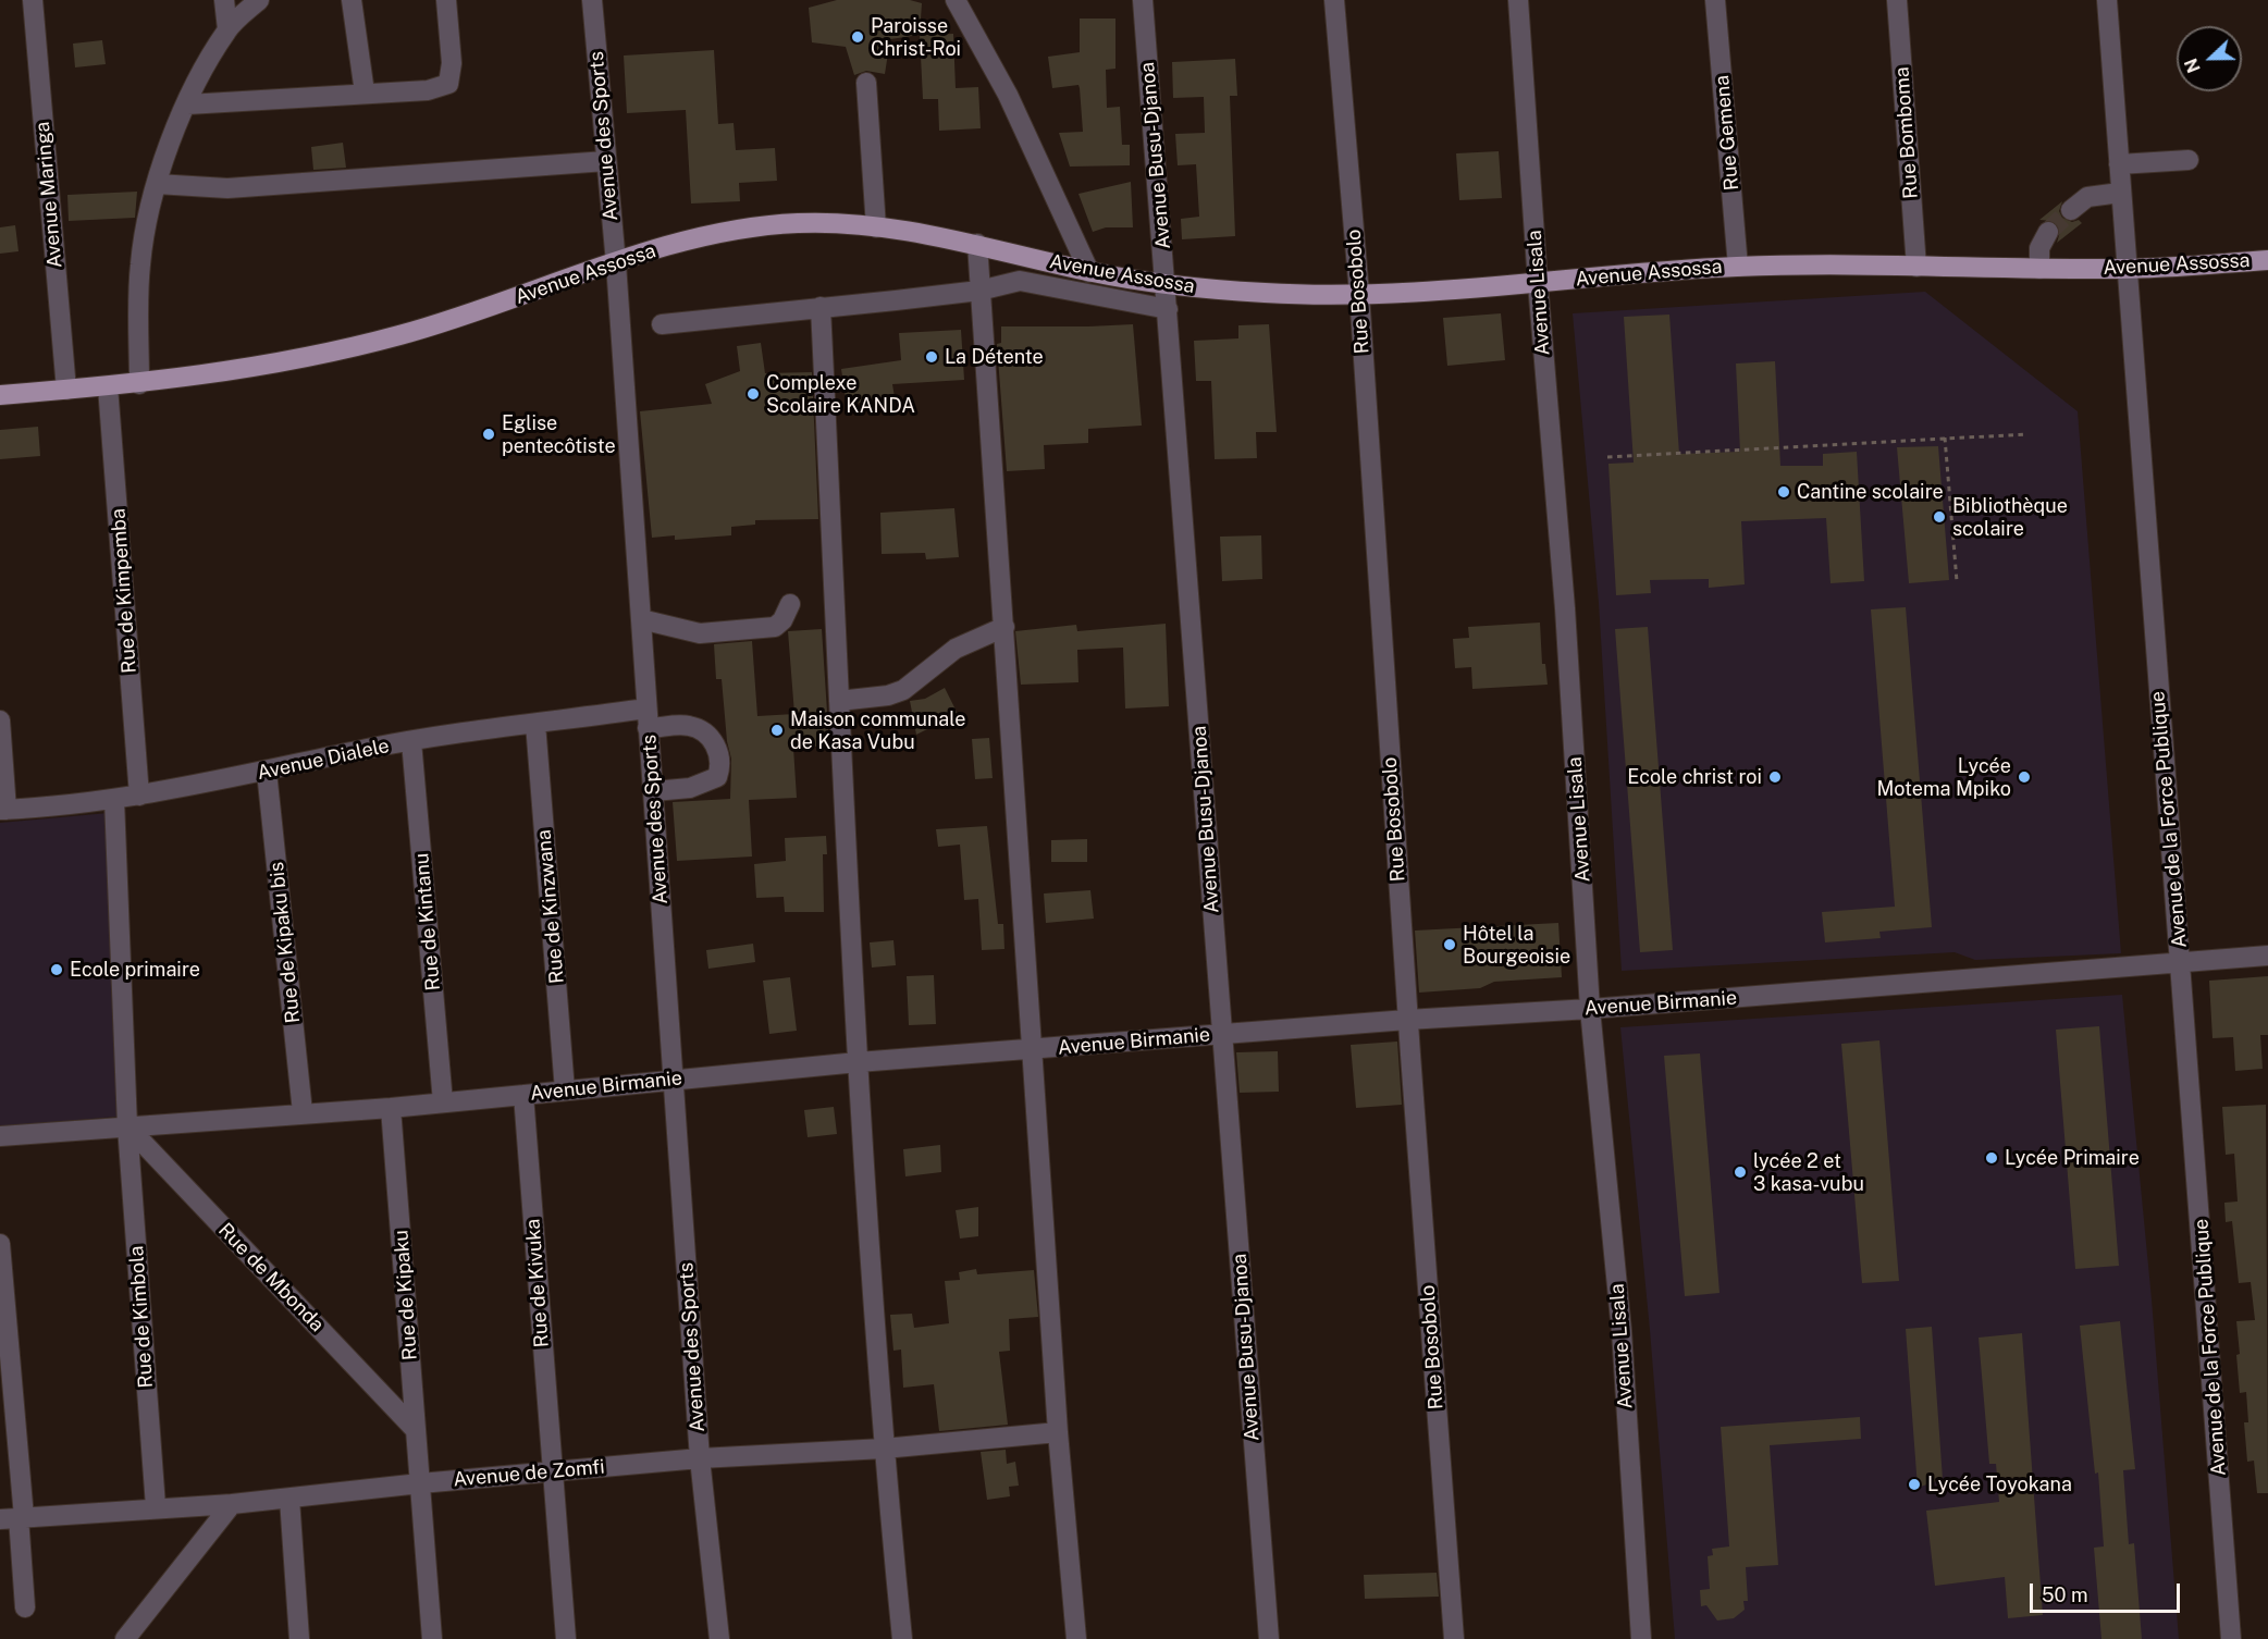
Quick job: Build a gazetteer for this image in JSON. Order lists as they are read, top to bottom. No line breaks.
{"streets":{"main road":["Avenue Assossa"],"street":["Rue Gemena","Rue Bomboma","Avenue des Sports","Avenue Busu-Djanoa","Avenue Maringa","Rue Bosobolo","Avenue Lisala","Rue de Kimpemba","Avenue Dialele","Avenue de la Force Publique","Rue de Kinzwana","Rue de Kintanu","Rue de Kipaku bis","Avenue Birmanie","Rue de Mbonda","Rue de Kivuka","Rue de Kipaku","Rue de Kimbola","Avenue de Zomfi"]},"crossings":[["Rue Gemena","Avenue Assossa"],["Rue Bomboma","Avenue Assossa"],["Avenue des Sports","Avenue Assossa"],["Avenue des Sports","Avenue Dialele"],["Avenue des Sports","Avenue Birmanie"],["Avenue des Sports","Avenue de Zomfi"],["Avenue Busu-Djanoa","Avenue Assossa"],["Avenue Busu-Djanoa","Avenue Birmanie"],["Avenue Maringa","Avenue Assossa"],["Avenue Assossa","Rue Bosobolo"],["Avenue Assossa","Avenue Lisala"],["Avenue Assossa","Rue de Kimpemba"],["Avenue Assossa","Avenue de la Force Publique"],["Rue Bosobolo","Avenue Birmanie"],["Avenue Lisala","Avenue Birmanie"],["Rue de Kimpemba","Avenue Dialele"],["Avenue Dialele","Rue de Kinzwana"],["Avenue Dialele","Rue de Kintanu"],["Avenue Dialele","Rue de Kipaku bis"],["Avenue de la Force Publique","Avenue Birmanie"],["Rue de Kinzwana","Avenue Birmanie"],["Rue de Kintanu","Avenue Birmanie"],["Rue de Kipaku bis","Avenue Birmanie"],["Avenue Birmanie","Rue de Mbonda"],["Avenue Birmanie","Rue de Kivuka"],["Avenue Birmanie","Rue de Kipaku"],["Avenue Birmanie","Rue de Kimbola"],["Rue de Mbonda","Rue de Kipaku"],["Rue de Mbonda","Rue de Kimbola"],["Rue de Kivuka","Avenue de Zomfi"],["Rue de Kipaku","Avenue de Zomfi"],["Rue de Kimbola","Avenue de Zomfi"]],"places":["Paroisse Christ-Roi","La Détente","Complexe Scolaire KANDA","Eglise pentecôtiste","Cantine scolaire","Bibliothèque scolaire","Maison communale de Kasa Vubu","Ecole christ roi","Lycée Motema Mpiko","Hôtel la Bourgeoisie","Ecole primaire","Lycée Primaire","lycée 2 et 3 kasa-vubu","Lycée Toyokana"],"scale_bar":"50 m","north":"left"}
